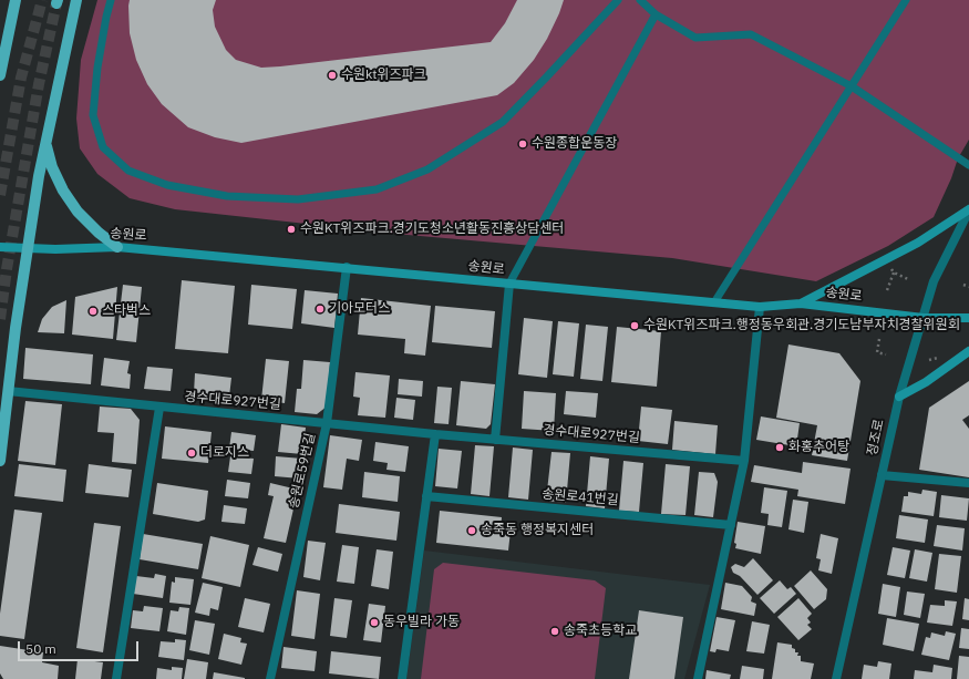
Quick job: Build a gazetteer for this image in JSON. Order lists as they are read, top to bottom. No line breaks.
{"streets":{"main road":["송원로"],"street":["경수대로927번길","정조로","송원로59번길","송원로41번길"]},"crossings":[["송원로","정조로"],["송원로","송원로59번길"],["경수대로927번길","송원로59번길"]],"places":["수원kt위즈파크","수원종합운동장","수원KT위즈파크.경기도청소년활동진흥상담센터","기아모터스","스타벅스","수원KT위즈파크.행정동우회관.경기도남부자치경찰위원회","화홍추어탕","더로지스","송죽동 행정복지센터","동우빌라 가동","송죽초등학교"],"scale_bar":"50 m"}
